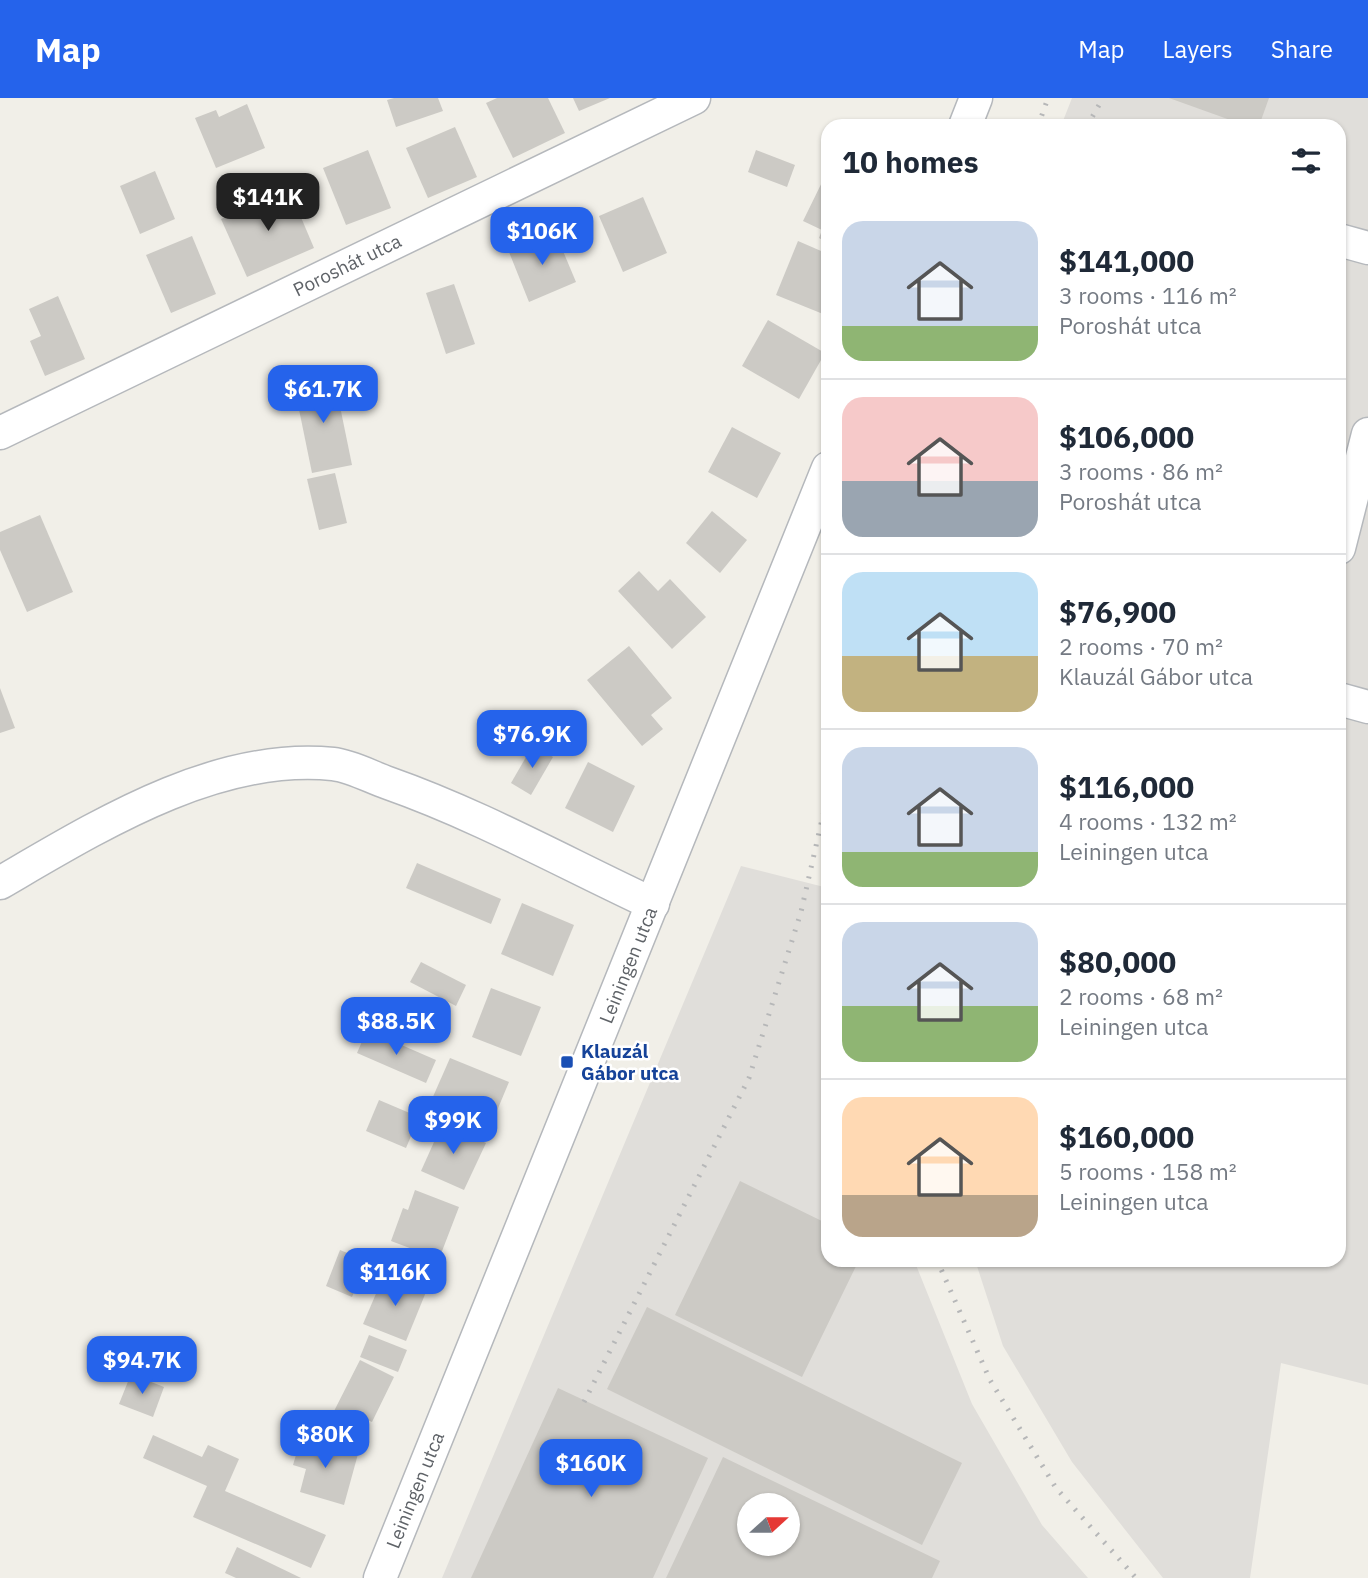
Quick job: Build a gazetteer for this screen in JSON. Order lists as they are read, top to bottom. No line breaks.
{"streets":{"street":["Poroshát utca","Leiningen utca"]},"places":{"transit":["Klauzál Gábor utca"]},"north":"right","page":{"header":"Map","nav":["Map","Layers","Share"],"heading":"10 homes","price":["$141K","$106K","$61.7K","$76.9K","$88.5K","$99K","$116K","$94.7K","$80K","$160K"],"list":[{"name":"$141,000","note":"3 rooms · 116 m² · Poroshát utca"},{"name":"$106,000","note":"3 rooms · 86 m² · Poroshát utca"},{"name":"$76,900","note":"2 rooms · 70 m² · Klauzál Gábor utca"},{"name":"$116,000","note":"4 rooms · 132 m² · Leiningen utca"},{"name":"$80,000","note":"2 rooms · 68 m² · Leiningen utca"},{"name":"$160,000","note":"5 rooms · 158 m² · Leiningen utca"}]}}
